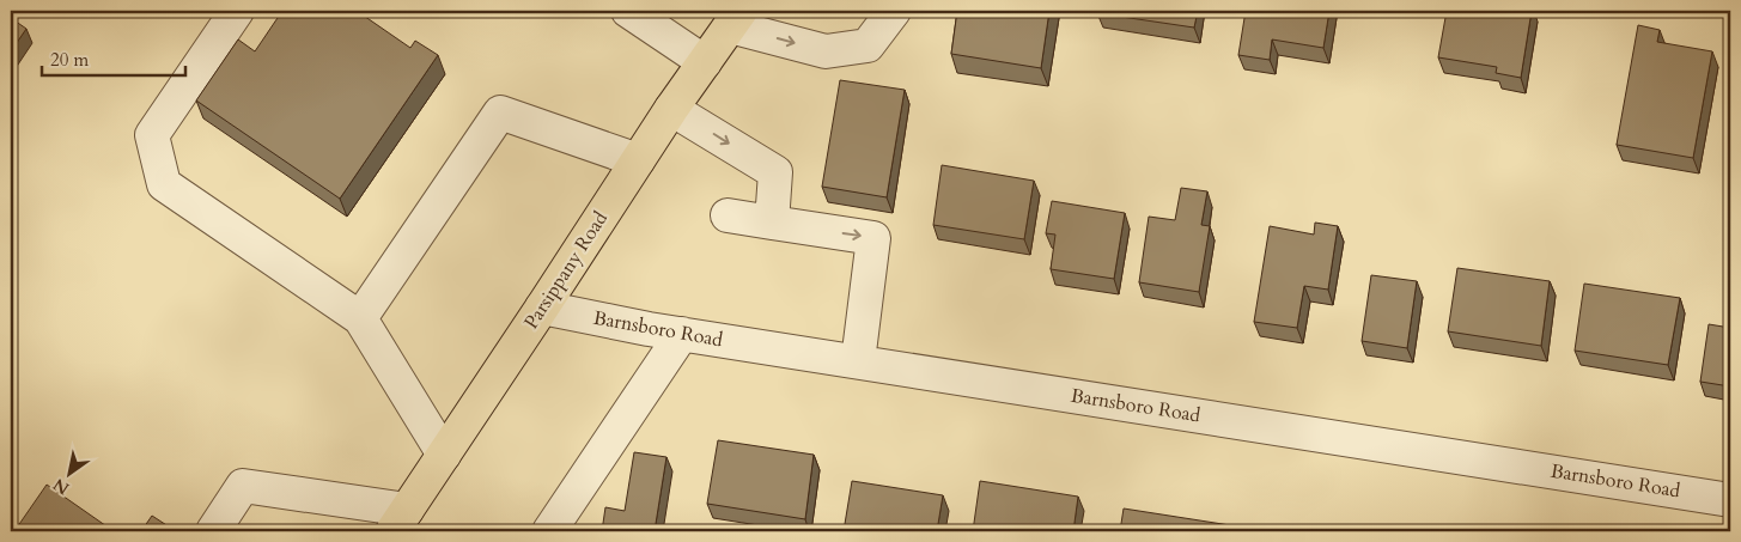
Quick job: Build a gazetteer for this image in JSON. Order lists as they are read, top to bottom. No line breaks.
{"streets":{"main road":["Parsippany Road"],"street":["Barnsboro Road"]},"crossings":[["Parsippany Road","Barnsboro Road"]],"scale_bar":"20 m","north":"bottom left"}
